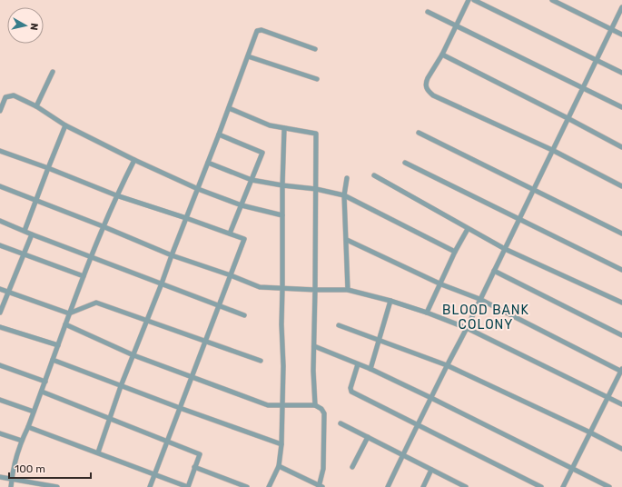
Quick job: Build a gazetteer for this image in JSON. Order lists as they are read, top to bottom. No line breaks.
{"districts":["BLOOD BANK COLONY"],"scale_bar":"100 m","north":"right"}
